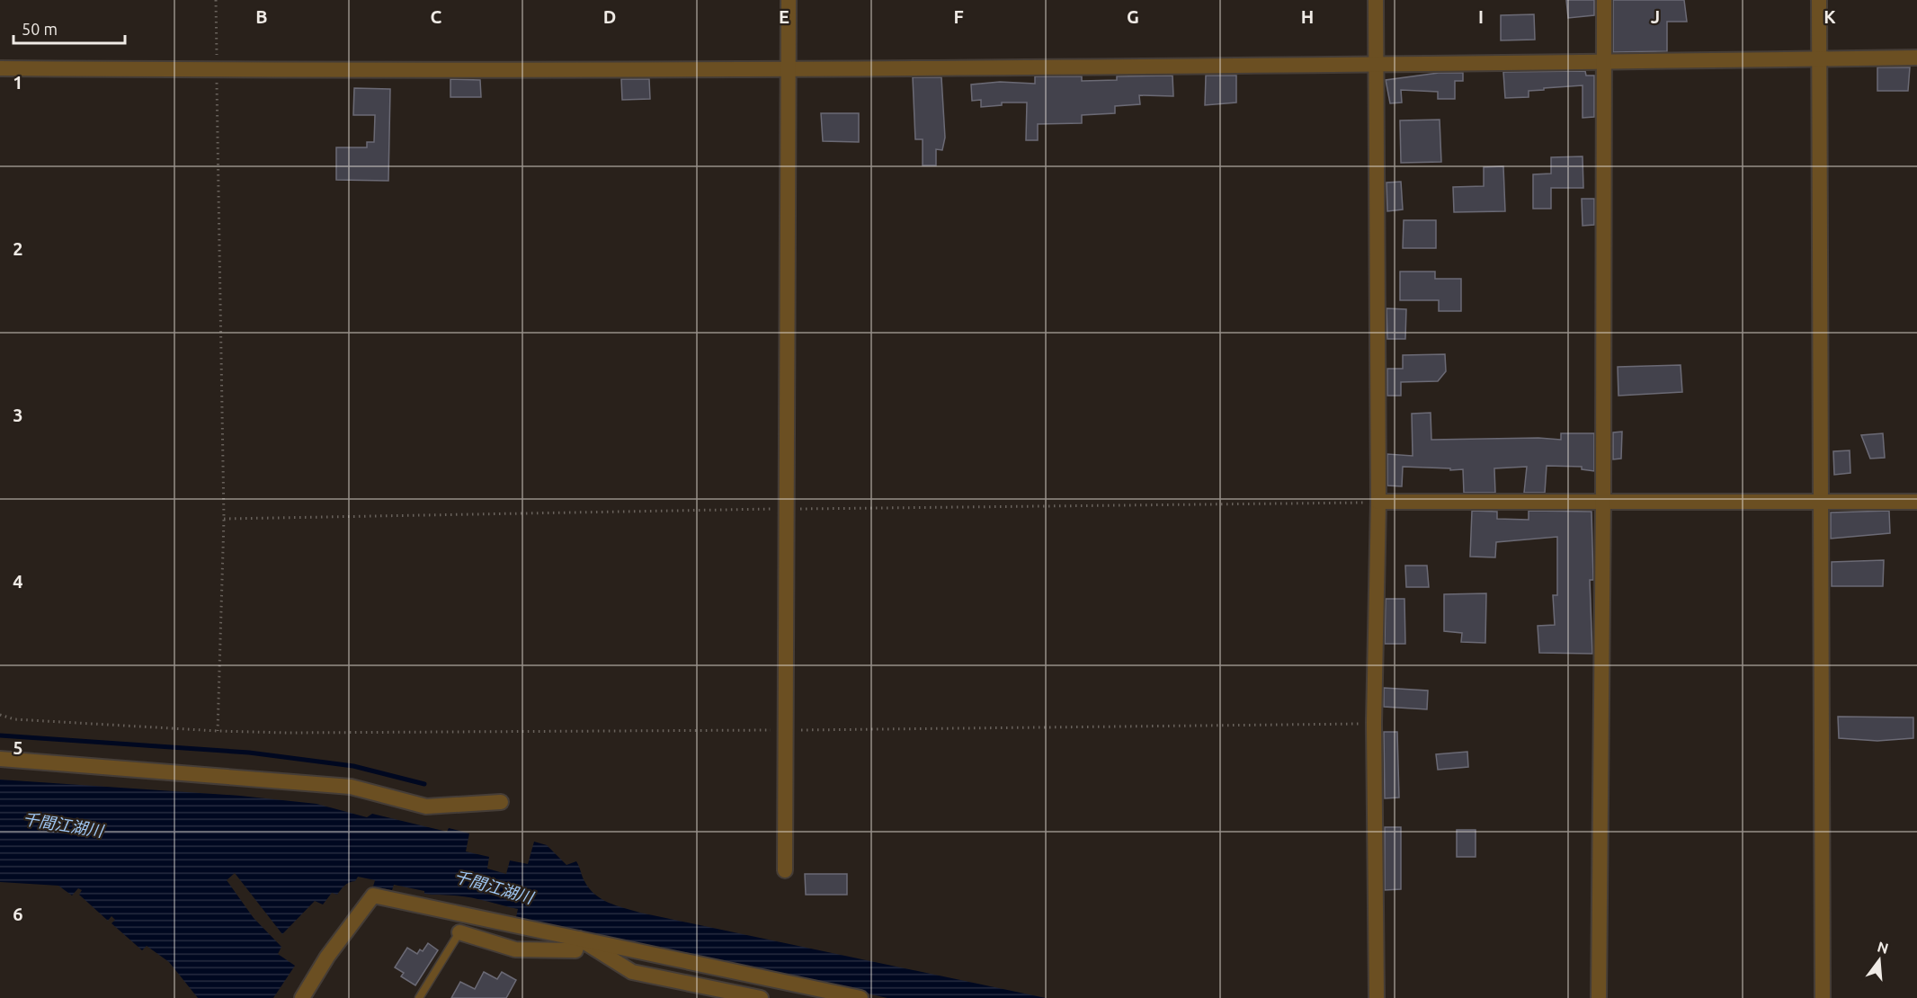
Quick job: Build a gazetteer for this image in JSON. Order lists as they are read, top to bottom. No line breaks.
{"water":["千間江湖川"],"scale_bar":"50 m","north":"top","grid":{"columns":["B","C","D","E","F","G","H","I","J","K"],"rows":["1","2","3","4","5","6"]}}
